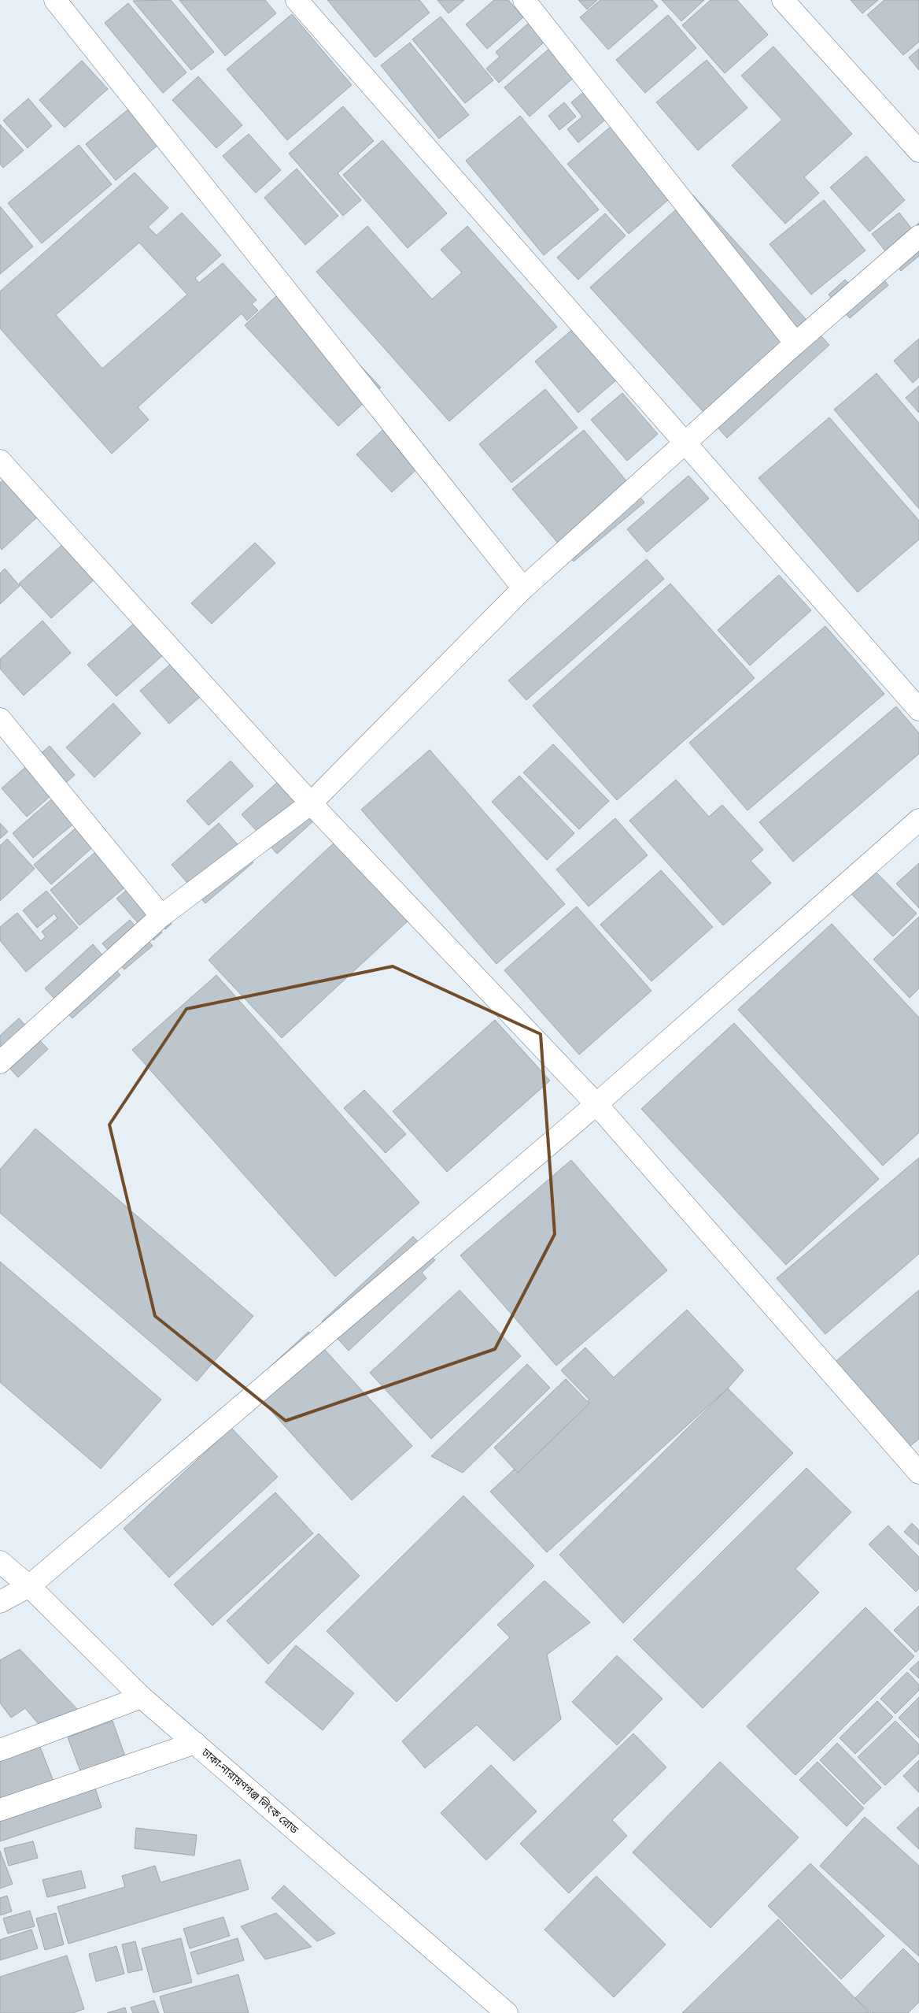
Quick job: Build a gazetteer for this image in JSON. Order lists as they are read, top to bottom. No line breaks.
{"streets":{"main road":["ঢাকা-নারায়ণগঞ্জ লিংক রোড"]}}
